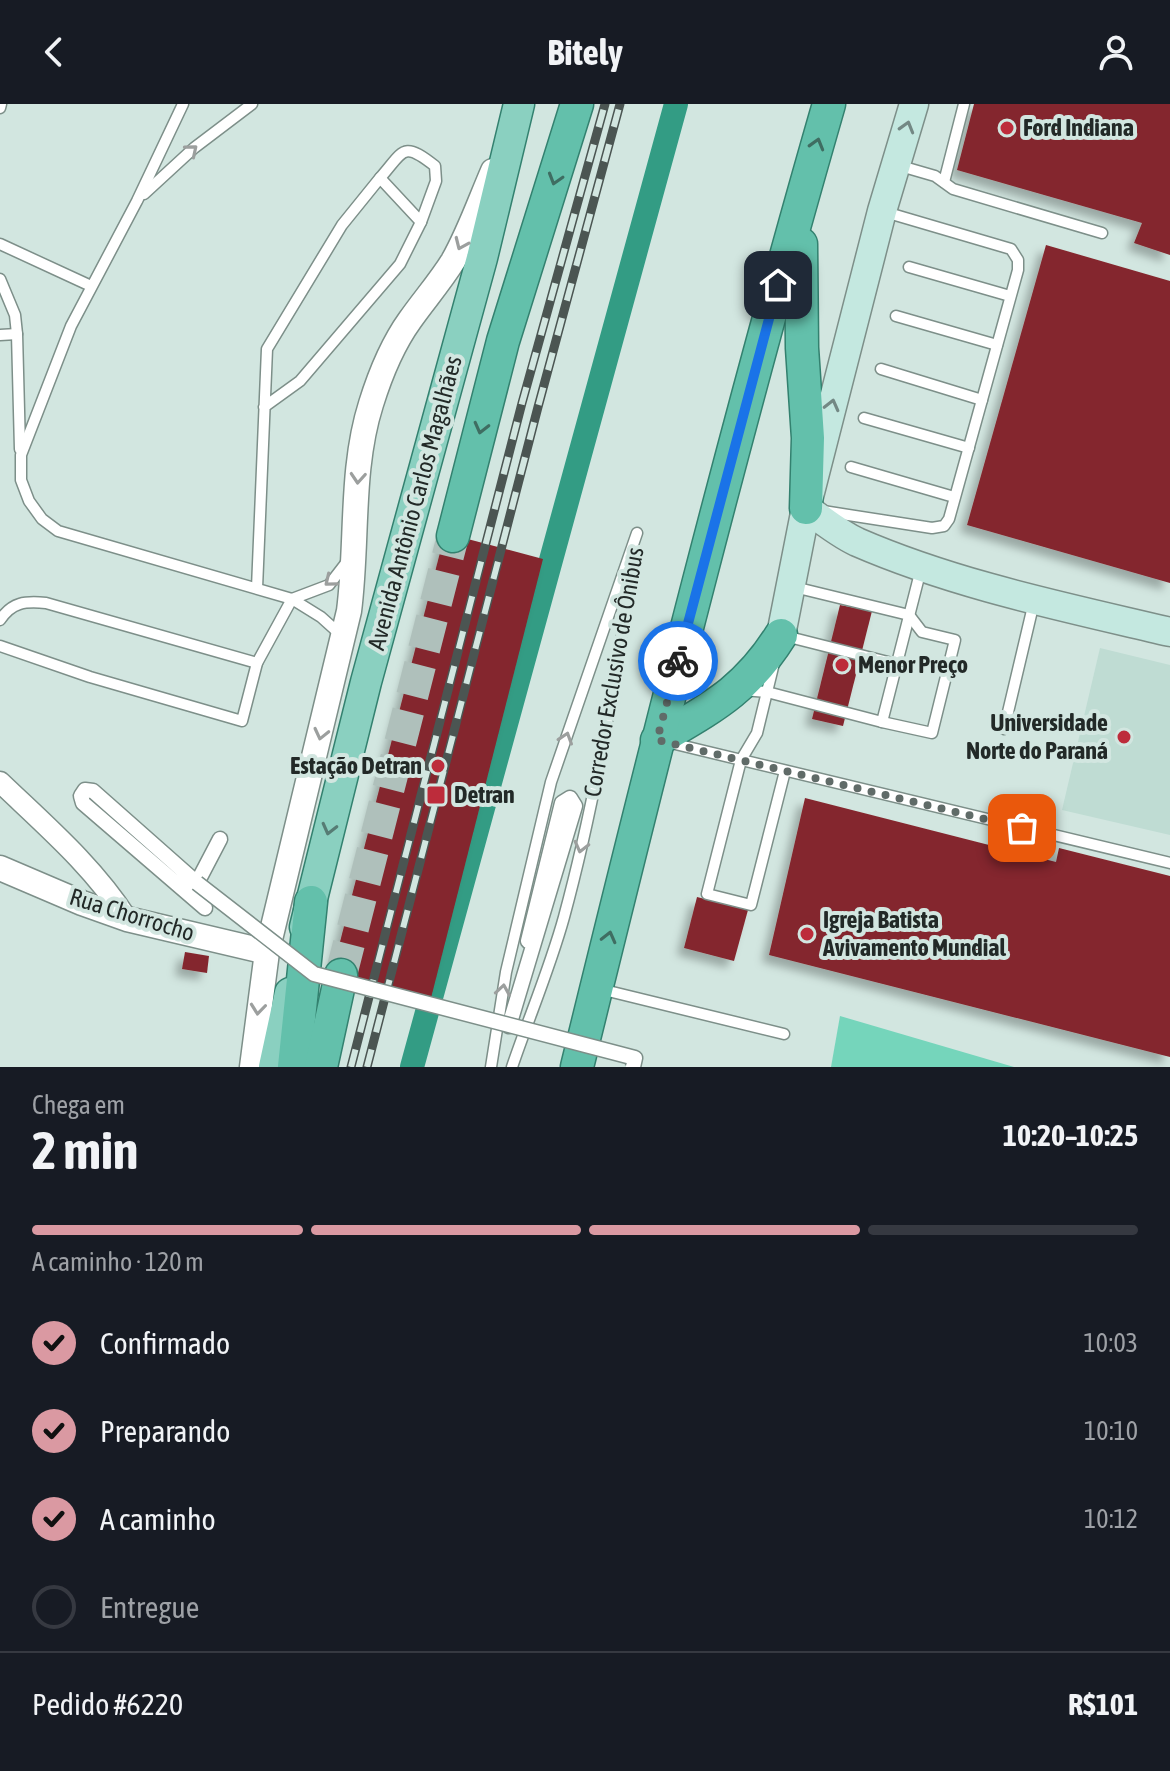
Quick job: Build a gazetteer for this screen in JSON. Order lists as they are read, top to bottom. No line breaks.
{"streets":{"highway":["Avenida Antônio Carlos Magalhães"],"street":["Rua Chorrocho"],"lane":["Corredor Exclusivo de Ônibus"]},"places":{"other":["Ford Indiana","Menor Preço","Universidade Norte do Paraná","Estação Detran","Igreja Batista Avivamento Mundial"],"transit":["Detran"]},"page":{"header":"Bitely","heading":["2 min","Chega em","10:20–10:25"],"panel":["Pedido #6220","R$101"],"bar":"A caminho · 120 m","list":[["Confirmado","10:03"],["Preparando","10:10"],["A caminho","10:12"],"Entregue"]}}
